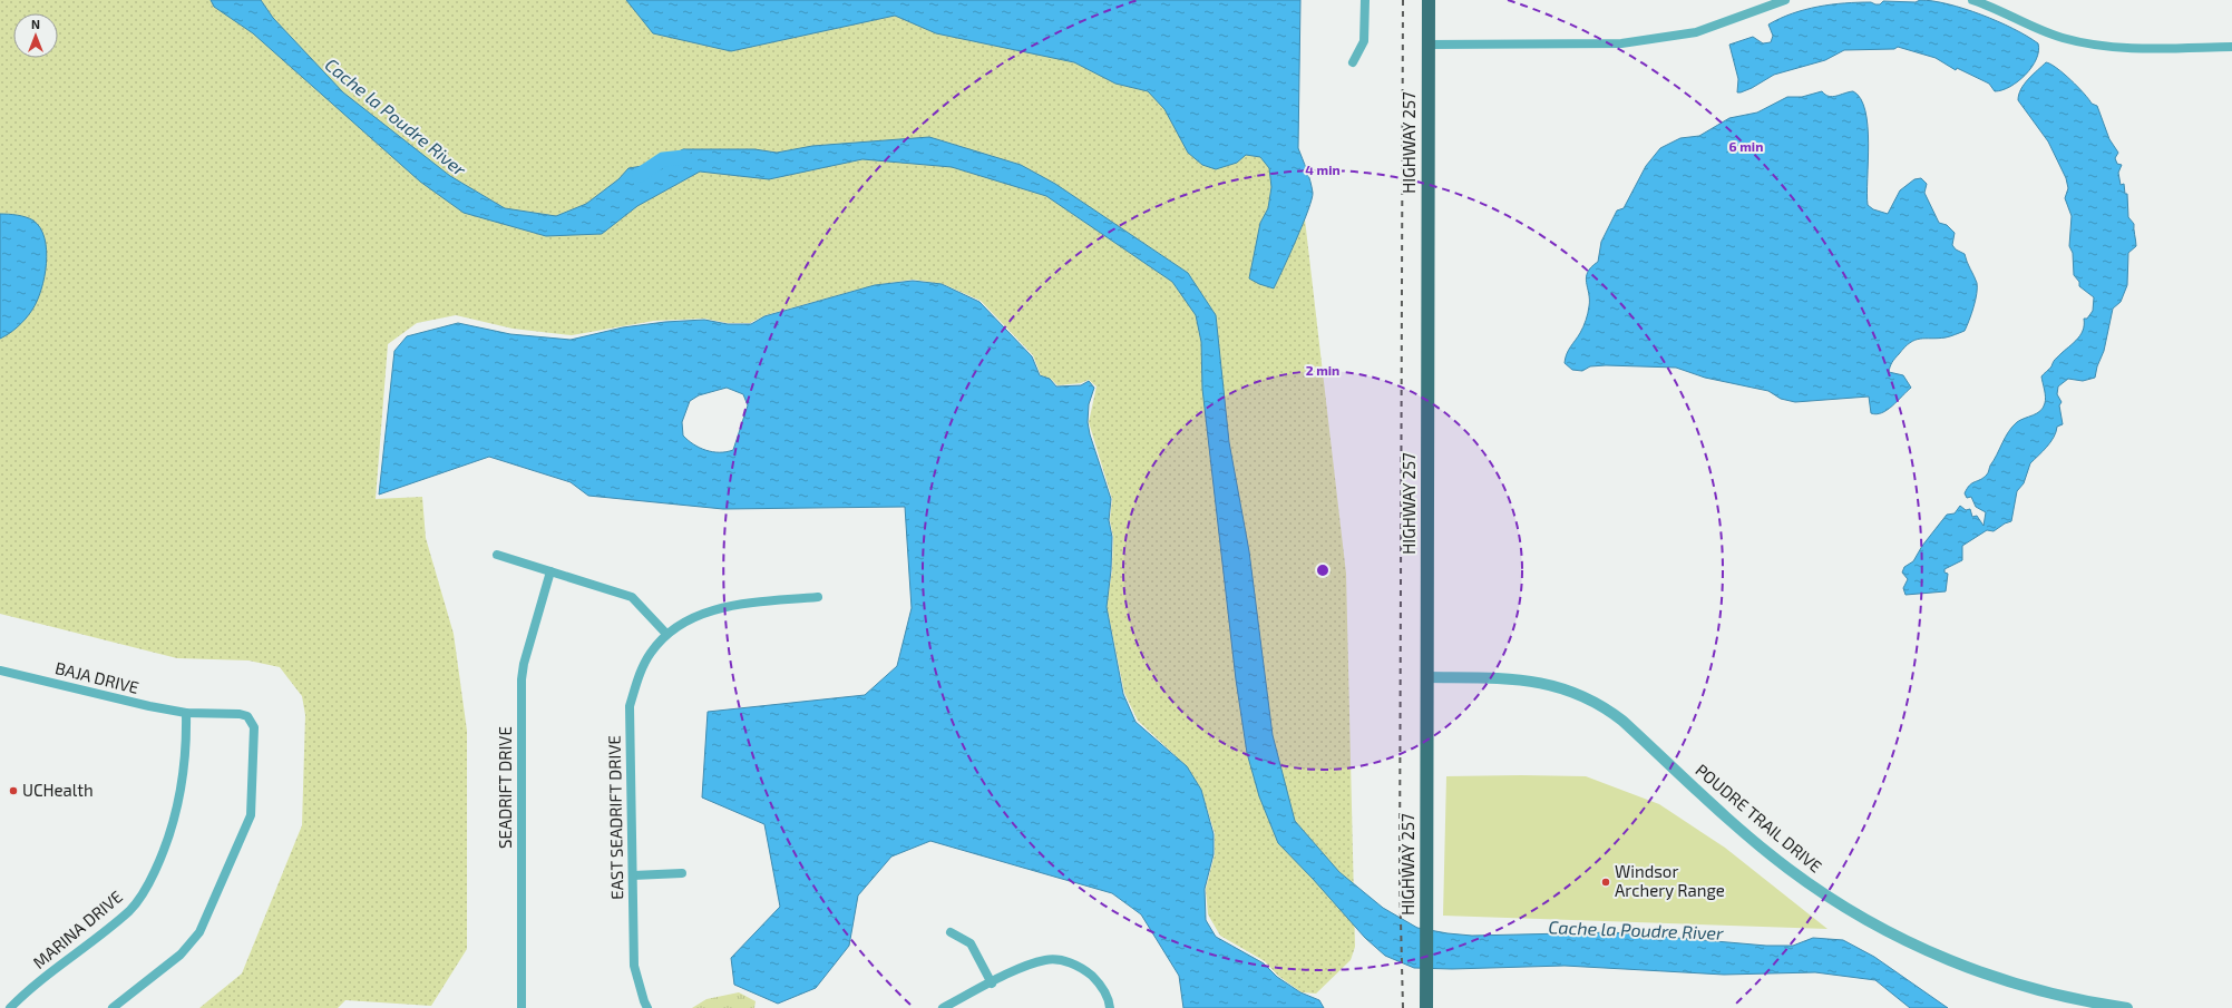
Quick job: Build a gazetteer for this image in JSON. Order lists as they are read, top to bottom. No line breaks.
{"streets":{"main road":["HIGHWAY 257"],"street":["BAJA DRIVE","SEADRIFT DRIVE","EAST SEADRIFT DRIVE","POUDRE TRAIL DRIVE","MARINA DRIVE"]},"crossings":[["HIGHWAY 257","POUDRE TRAIL DRIVE"],["BAJA DRIVE","MARINA DRIVE"]],"water":["Cache la Poudre River"],"places":["UCHealth","Windsor Archery Range"],"north":"top","rings":["6 min","4 min","2 min"]}
